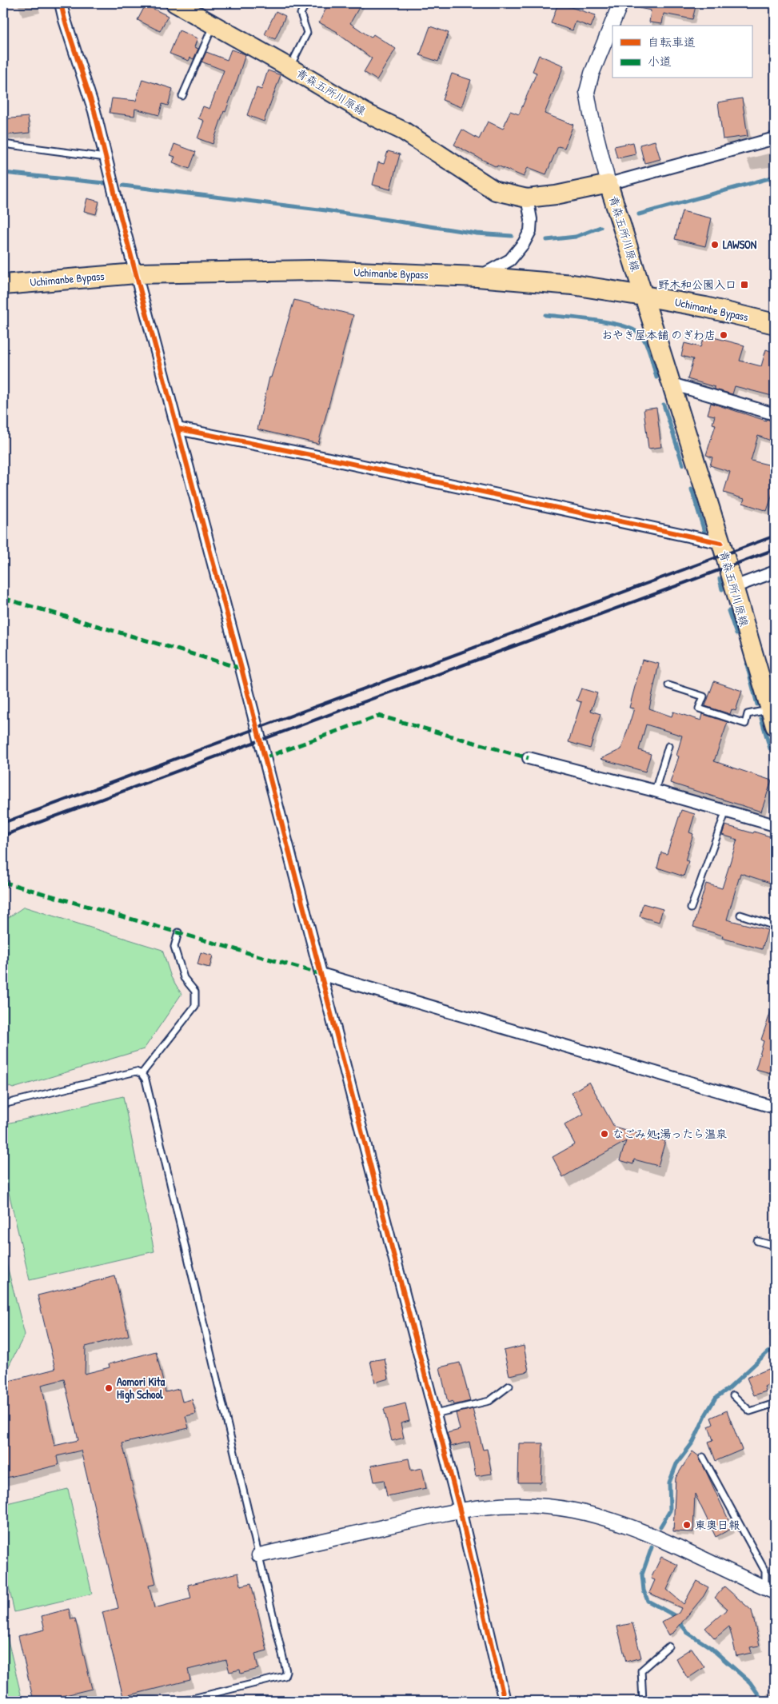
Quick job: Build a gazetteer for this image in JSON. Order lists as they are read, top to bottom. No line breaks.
{"streets":{"highway":["Uchimanbe Bypass"],"main road":["青森五所川原線"]},"crossings":[["青森五所川原線","Uchimanbe Bypass"]],"places":{"other":["LAWSON","おやき屋本舗 のぎわ店","なごみ処;湯ったら温泉","Aomori Kita High School","東奥日報"],"transit":["野木和公園入口"]},"legend":["自転車道","小道"]}
